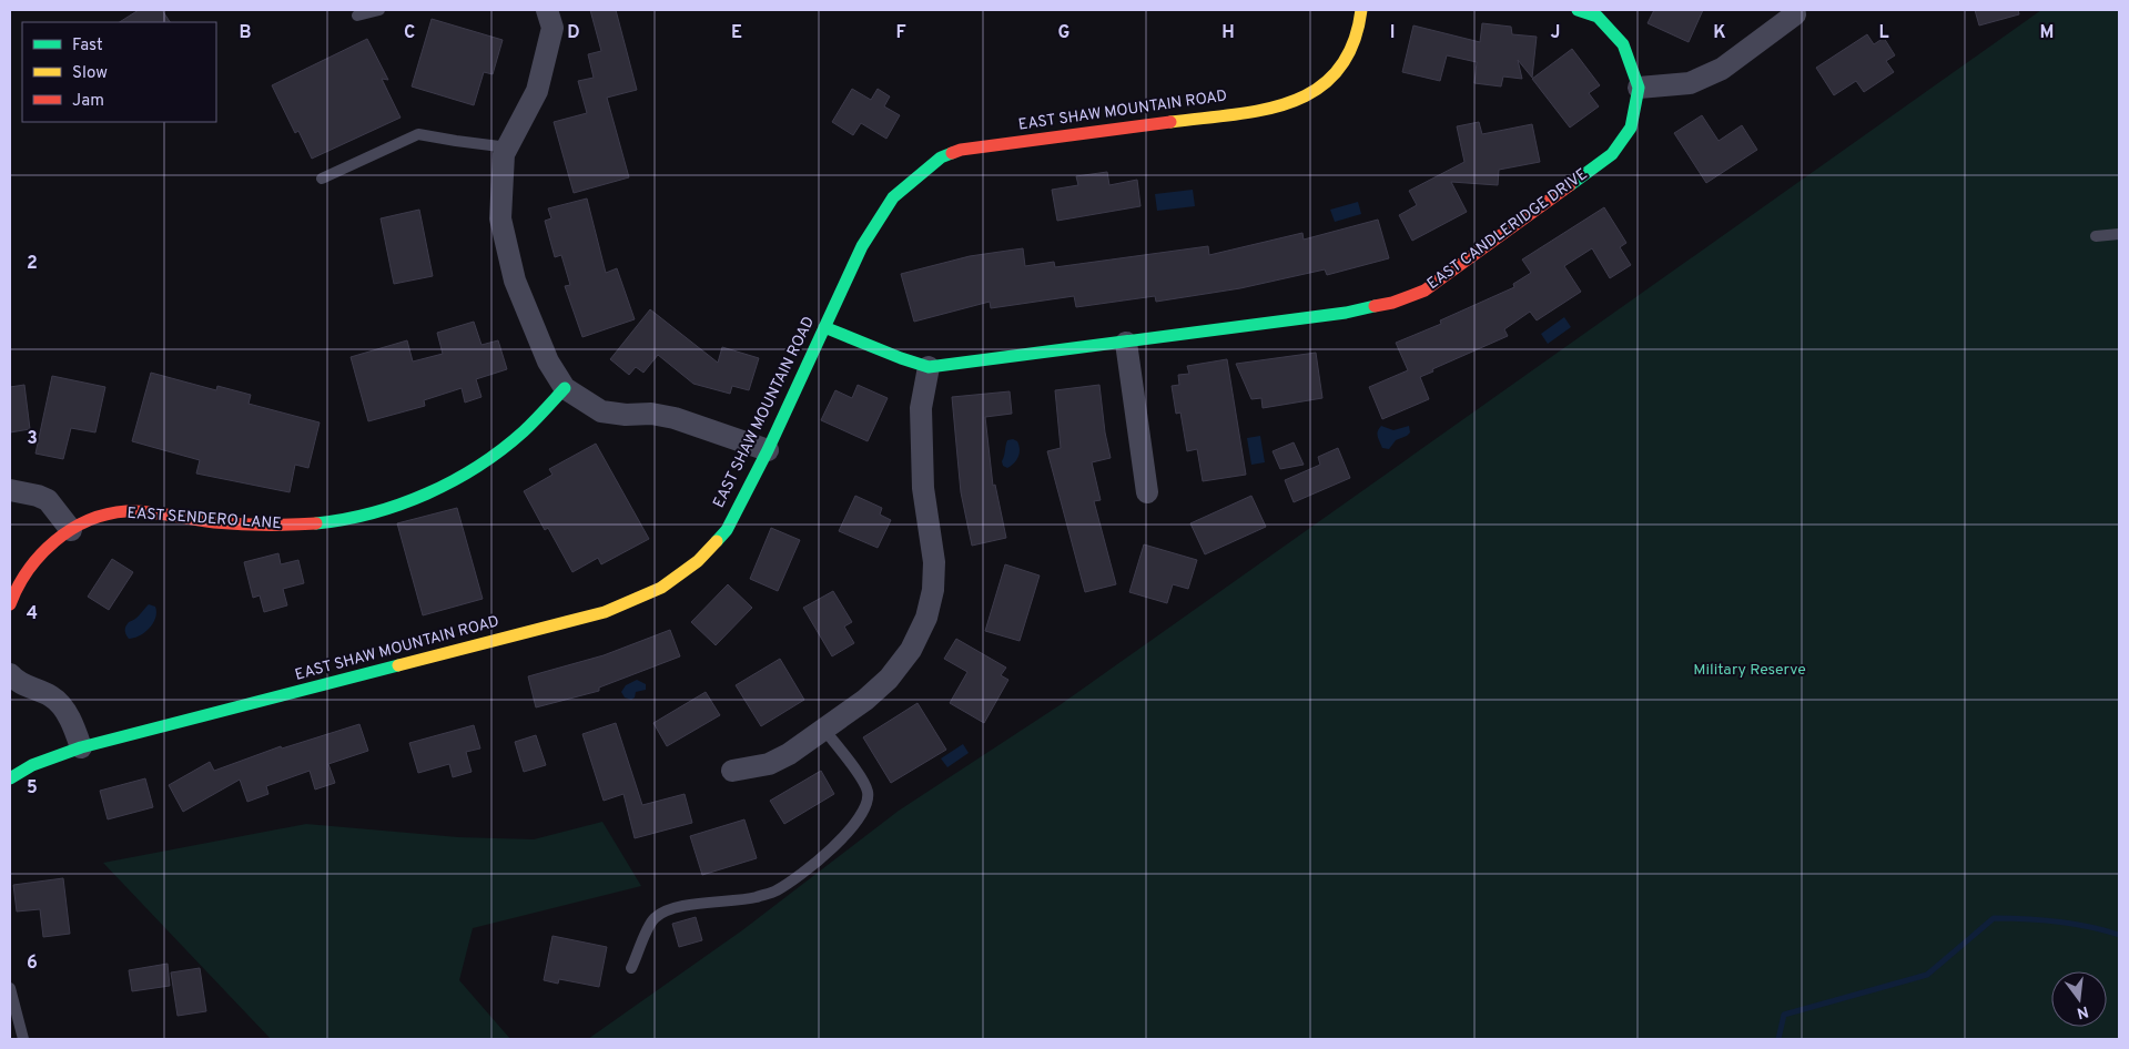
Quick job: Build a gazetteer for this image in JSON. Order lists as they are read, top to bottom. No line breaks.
{"streets":{"street":["EAST SHAW MOUNTAIN ROAD","EAST CANDLERIDGE DRIVE","EAST SENDERO LANE"]},"crossings":[["EAST SHAW MOUNTAIN ROAD","EAST CANDLERIDGE DRIVE"]],"parks":["Military Reserve"],"legend":["Fast","Slow","Jam"],"north":"bottom","grid":{"columns":["B","C","D","E","F","G","H","I","J","K","L","M"],"rows":["2","3","4","5","6"]}}
